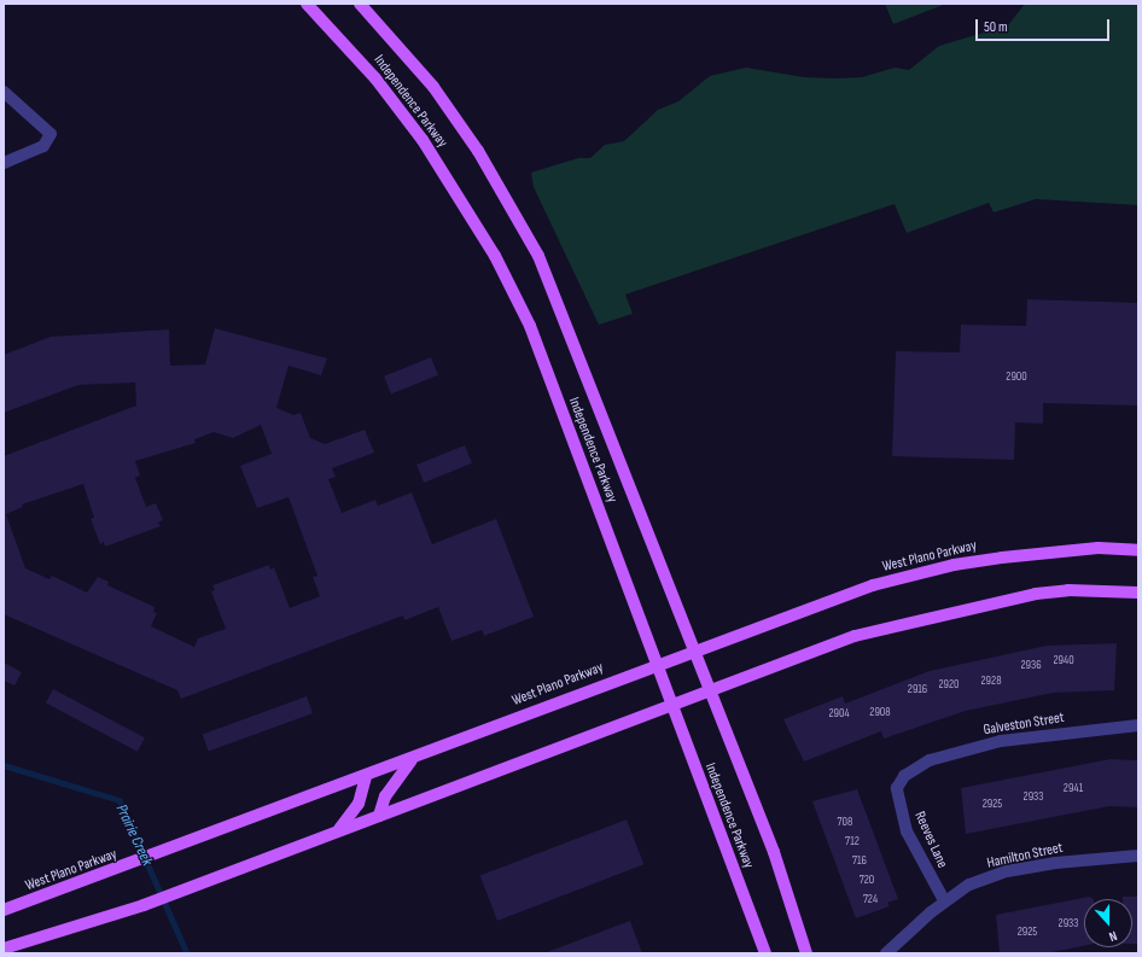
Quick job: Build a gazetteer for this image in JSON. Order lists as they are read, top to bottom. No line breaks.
{"streets":{"main road":["Independence Parkway","West Plano Parkway"],"street":["Galveston Street","Reeves Lane","Hamilton Street"]},"crossings":[["Independence Parkway","West Plano Parkway"],["Galveston Street","Reeves Lane"],["Reeves Lane","Hamilton Street"]],"water":["Prairie Creek"],"house_numbers":["2900","2940","2936","2928","2920","2916","2908","2904","2941","2933","2925","708","712","716","720","724","2933","2925"],"scale_bar":"50 m","north":"bottom"}
